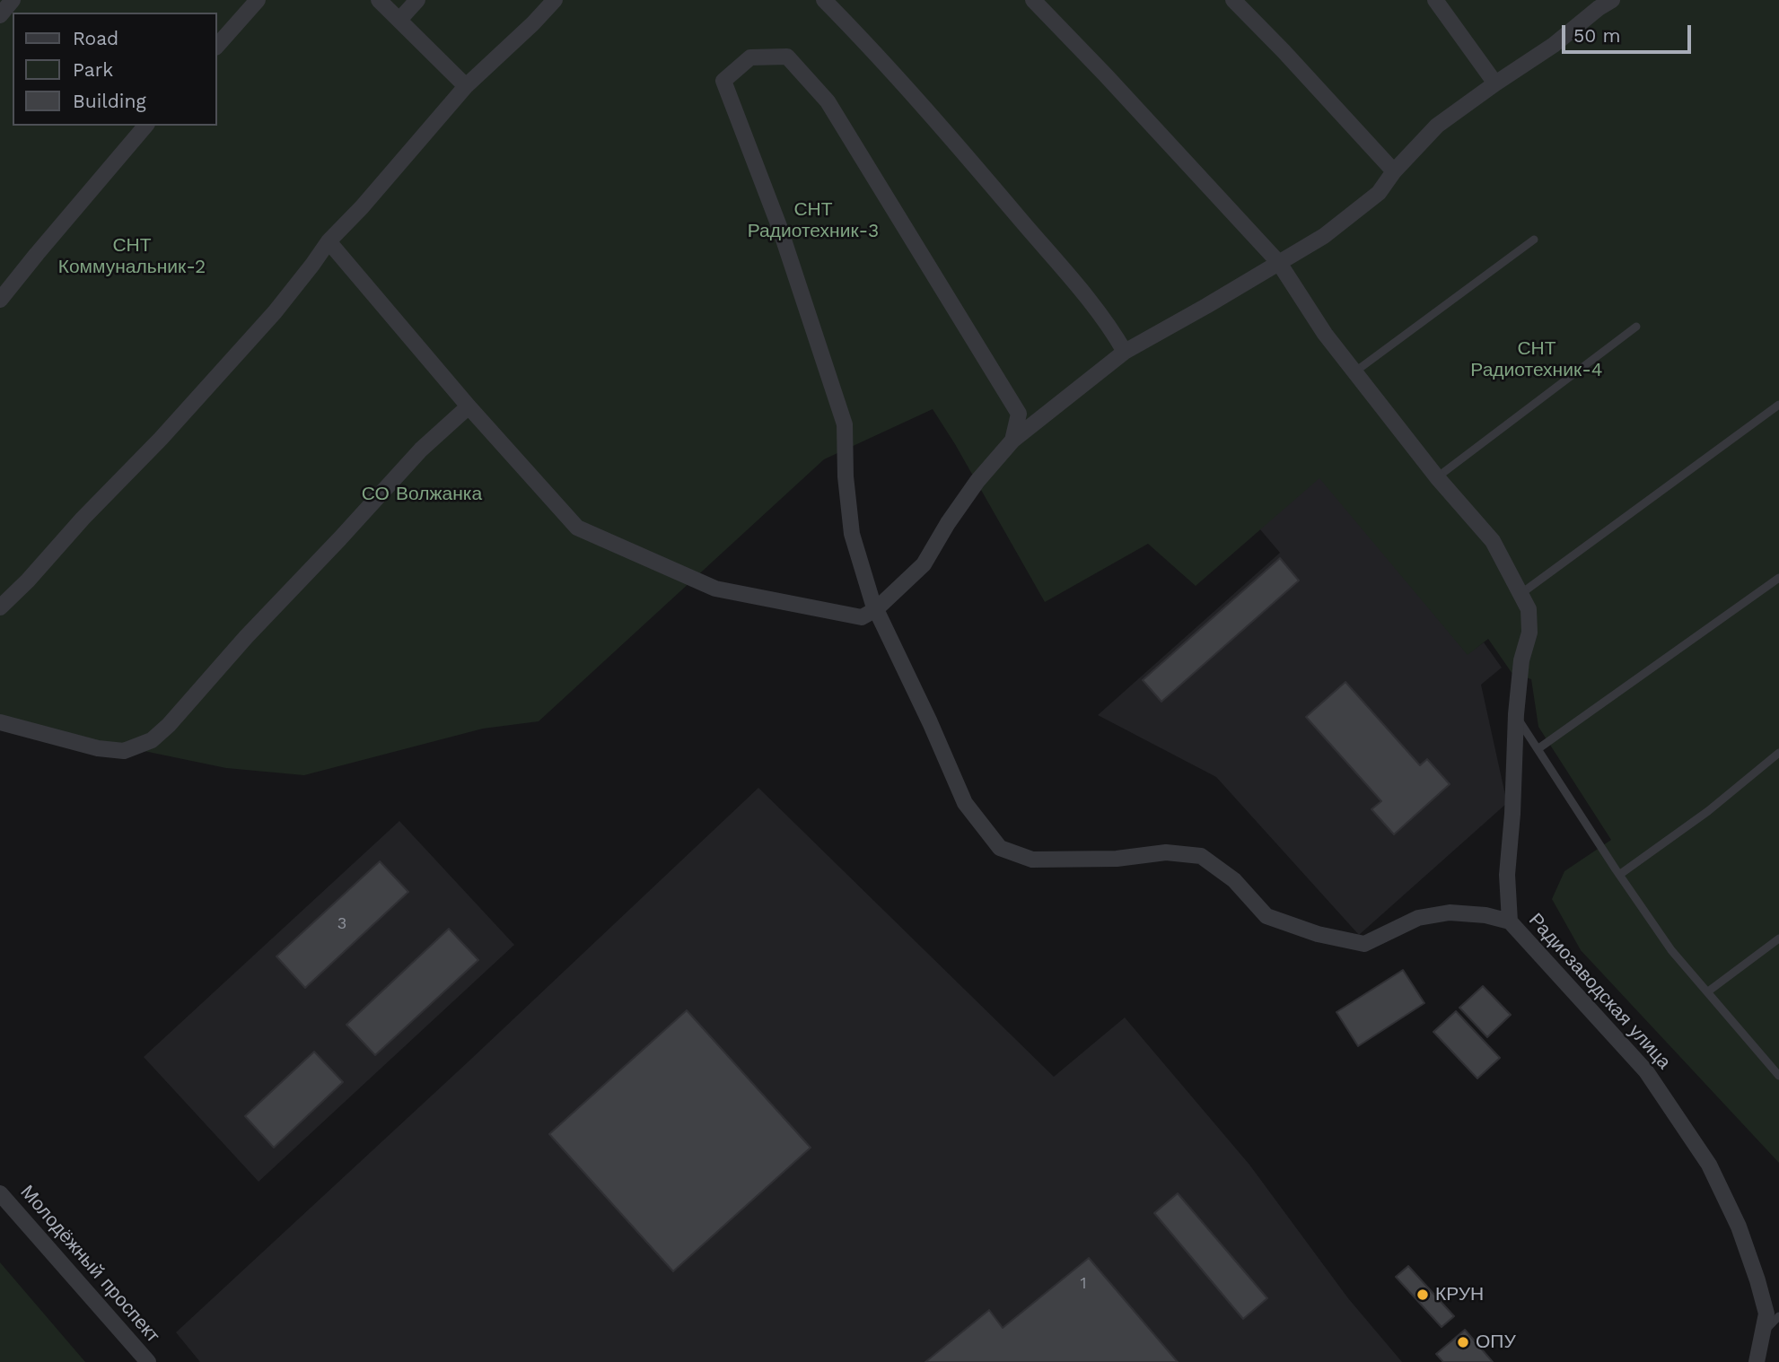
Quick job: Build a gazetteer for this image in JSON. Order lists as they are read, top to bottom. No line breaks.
{"streets":{"street":["Радиозаводская улица","Молодёжный проспект"]},"parks":["СНТ Радиотехник-3","СНТ Коммунальник-2","СНТ Радиотехник-4","СО Волжанка"],"places":["КРУН","ОПУ"],"house_numbers":["3","1"],"legend":["Road","Park","Building"],"scale_bar":"50 m"}
